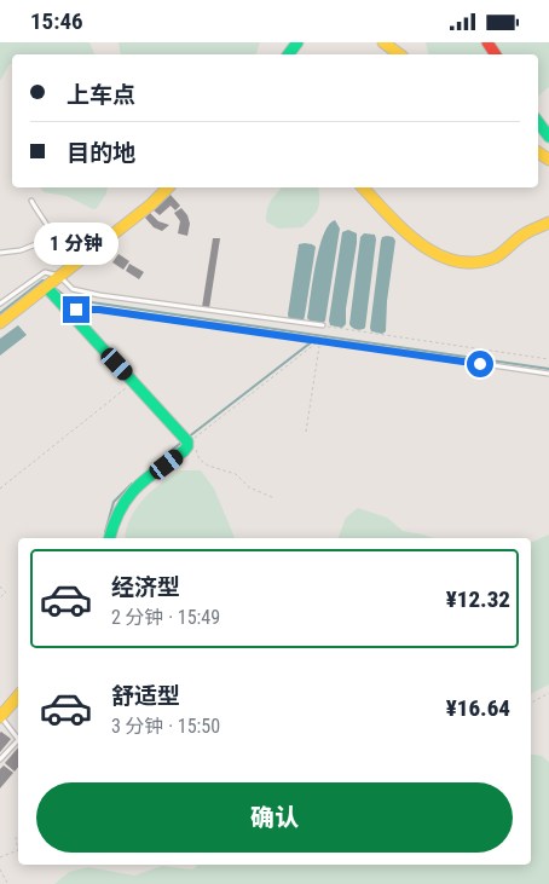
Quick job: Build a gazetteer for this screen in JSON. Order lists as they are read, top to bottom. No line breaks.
{"page":{"status":"15:46","banner":["上车点","目的地"],"bubble":"1 分钟","list":[{"name":"经济型","note":"2 分钟 · 15:49","value":"¥12.32"},{"name":"舒适型","note":"3 分钟 · 15:50","value":"¥16.64"}],"buttons":"确认"}}
